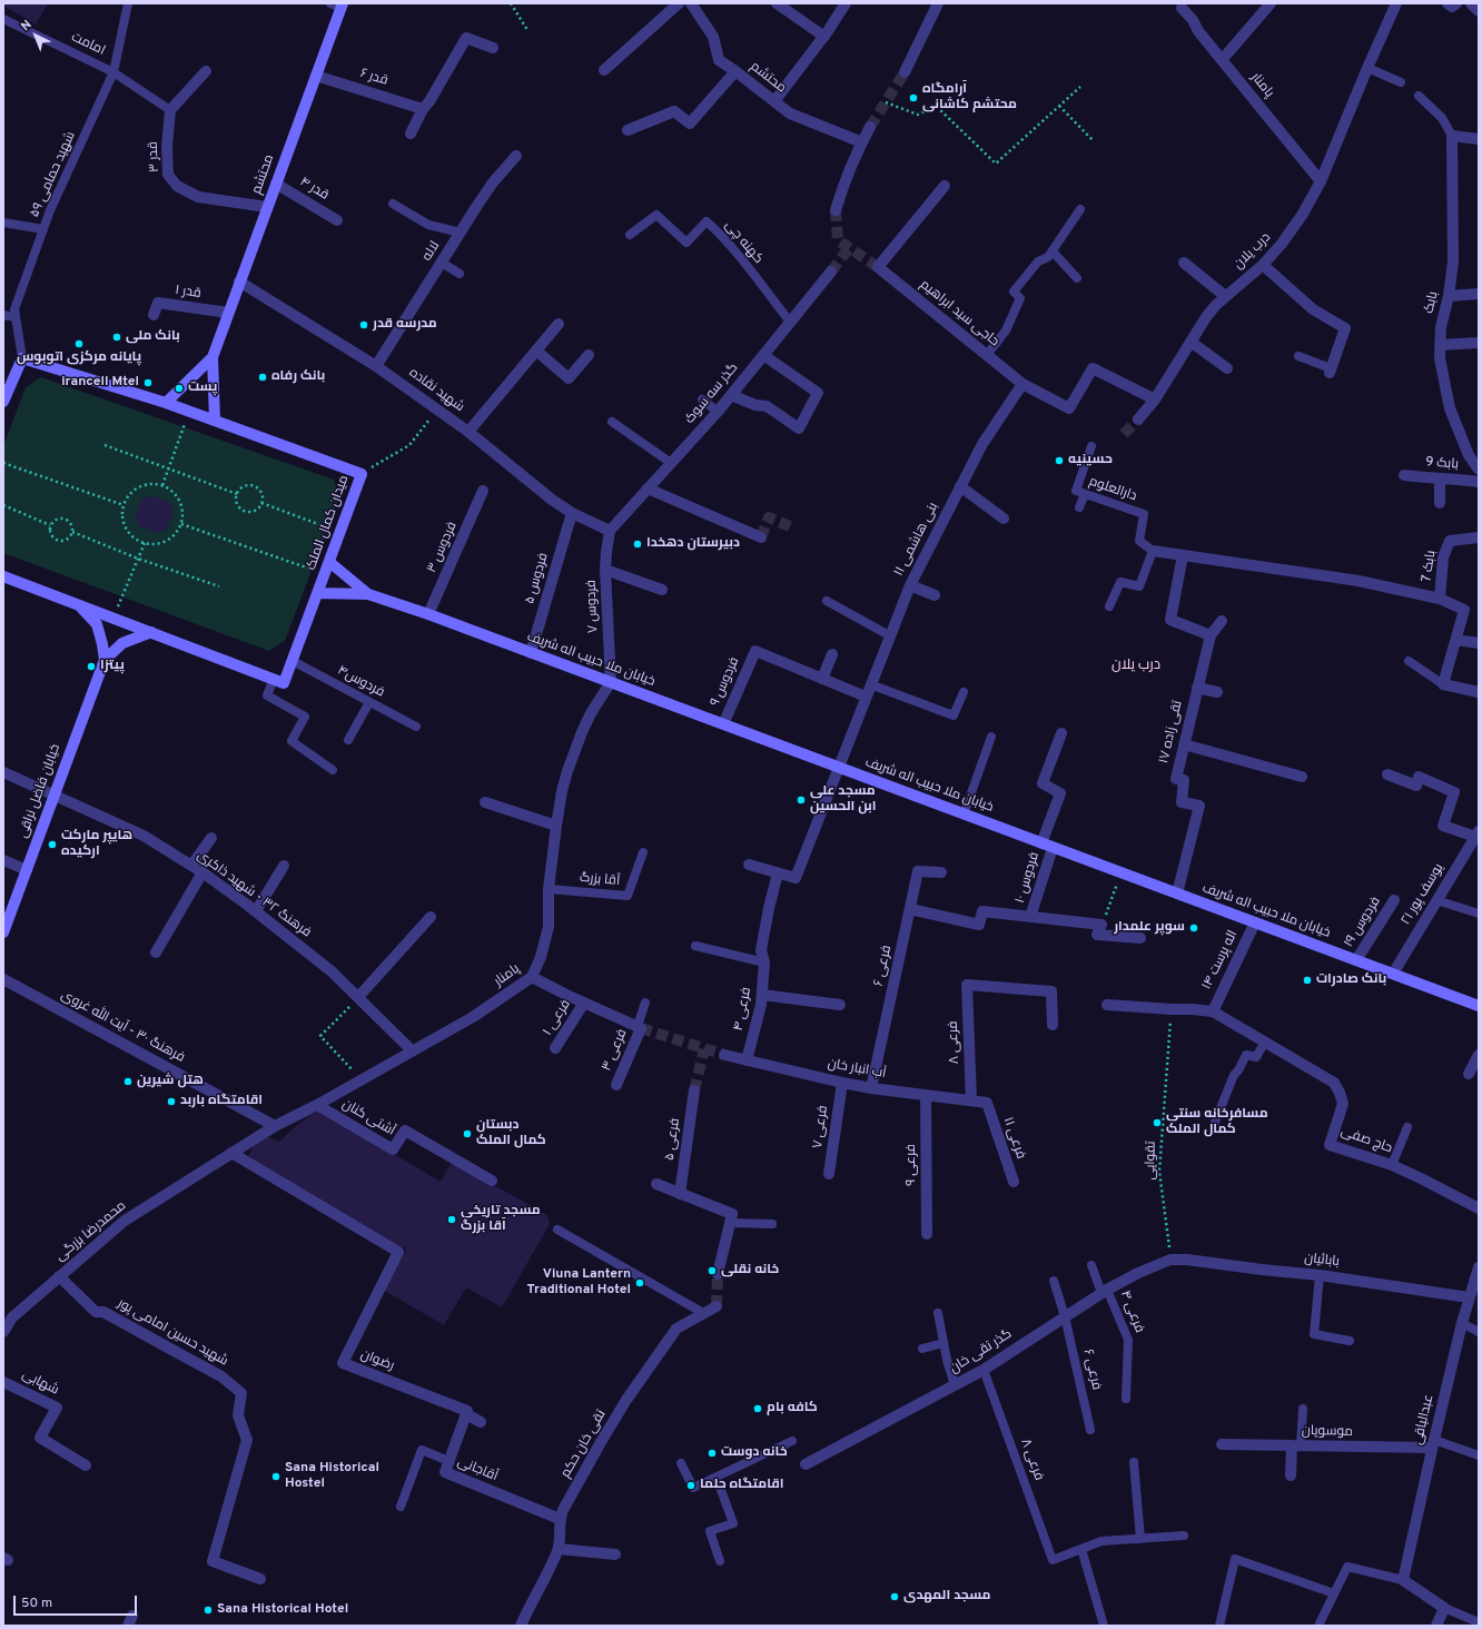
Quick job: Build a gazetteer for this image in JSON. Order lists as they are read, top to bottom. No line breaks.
{"streets":{"main road":["محتشم","میدان کمال الملک","خیابان ملا حبیب اله شریف","خیابان فاضل نراقی"],"street":["قدر ۶","پامنار","قدر ۳","قدر ۴","لاله","درب یلان","قدر ۱","بابک","حاجی سید ابراهیم","شهید نقاده","گذر سه سوک","بابک 9","بنی هاشمی ۱۱","فردوس ۳","بابک 7","فردوس ۵","فردوس ۷","فردوس ۹","تقی زاده ۱۷","فردوس ۱۰","فرهنگ ۳۲ - شهید ذاکری","یوسف پور ۲۱","فردوس ۱۹","اله پرست ۱۴","فرعی ۶","فرعی ۴","فرعی ۱","فرهنگ ۳۰ - آیت الله غروی","فرعی ۸","فرعی ۳","آب انبار خان","آشتی کنان","فرعی ۷","فرعی ۱۱","فرعی ۵","حاج صفی","فرعی ۹","محمدرضا بزرگی","بابائیان","شهید حسین امامی پور","گذر تقی خان","رضوان","شهابی","عبدالباقی","موسویان","تقی خان حکم","آقاجانی"],"lane":["امامت","شهید حمامی ۵۹","کهنه چی","دارالعلوم","فردوس۴","آقا بزرگ"],"path":["تقوایی"]},"crossings":[["امامت","قدر ۳"],["امامت","شهید حمامی ۵۹"],["قدر ۶","محتشم"],["محتشم","قدر ۳"],["محتشم","قدر ۴"],["محتشم","قدر ۱"],["محتشم","شهید نقاده"],["محتشم","میدان کمال الملک"],["پامنار","درب یلان"],["پامنار","فردوس ۷"],["پامنار","خیابان ملا حبیب اله شریف"],["پامنار","آقا بزرگ"],["پامنار","فرهنگ ۳۲ - شهید ذاکری"],["پامنار","فرهنگ ۳۰ - آیت الله غروی"],["پامنار","آشتی کنان"],["پامنار","محمدرضا بزرگی"],["پامنار","رضوان"],["شهید حمامی ۵۹","میدان کمال الملک"],["کهنه چی","گذر سه سوک"],["لاله","شهید نقاده"],["حاجی سید ابراهیم","بنی هاشمی ۱۱"],["شهید نقاده","گذر سه سوک"],["شهید نقاده","فردوس ۵"],["شهید نقاده","فردوس ۷"],["گذر سه سوک","فردوس ۷"],["میدان کمال الملک","خیابان ملا حبیب اله شریف"],["میدان کمال الملک","فردوس۴"],["بنی هاشمی ۱۱","خیابان ملا حبیب اله شریف"],["بنی هاشمی ۱۱","فرعی ۴"],["فردوس ۳","خیابان ملا حبیب اله شریف"],["فردوس ۵","خیابان ملا حبیب اله شریف"],["فردوس ۷","خیابان ملا حبیب اله شریف"],["خیابان ملا حبیب اله شریف","فردوس ۹"],["خیابان ملا حبیب اله شریف","تقی زاده ۱۷"],["خیابان ملا حبیب اله شریف","فردوس ۱۰"],["خیابان ملا حبیب اله شریف","یوسف پور ۲۱"],["خیابان ملا حبیب اله شریف","فردوس ۱۹"],["خیابان ملا حبیب اله شریف","اله پرست ۱۴"],["خیابان فاضل نراقی","فرهنگ ۳۲ - شهید ذاکری"],["اله پرست ۱۴","حاج صفی"],["فرعی ۶","آب انبار خان"],["فرعی ۶","گذر تقی خان"],["فرعی ۴","آب انبار خان"],["فرعی ۴","گذر تقی خان"],["فرعی ۸","آب انبار خان"],["فرعی ۸","گذر تقی خان"],["آب انبار خان","فرعی ۷"],["آب انبار خان","فرعی ۱۱"],["آب انبار خان","فرعی ۹"],["تقوایی","بابائیان"],["تقوایی","گذر تقی خان"],["محمدرضا بزرگی","شهید حسین امامی پور"],["محمدرضا بزرگی","رضوان"],["بابائیان","گذر تقی خان"],["بابائیان","عبدالباقی"],["رضوان","آقاجانی"],["عبدالباقی","موسویان"],["تقی خان حکم","آقاجانی"]],"districts":["درب یلان"],"places":["آرامگاه محتشم کاشانی","مدرسه قدر","بانک ملی","پایانه مرکزی اتوبوس","بانک رفاه","irancell Mtel","پست","حسینیه","دبیرستان دهخدا","پیتزا","مسجد علی ابن الحسین","هایپر مارکت ارکیده","سوپر علمدار","بانک صادرات","هتل شیرین","اقامتگاه باربد","مسافرخانه سنتی کمال الملک","دبستان کمال الملک","مسجد تاریخی آقا بزرگ","خانه نقلی","Viuna Lantern Traditional Hotel","کافه بام","خانه دوست","Sana Historical Hostel","اقامتگاه حلما","مسجد المهدی","Sana Historical Hotel"],"scale_bar":"50 m","north":"top left"}
